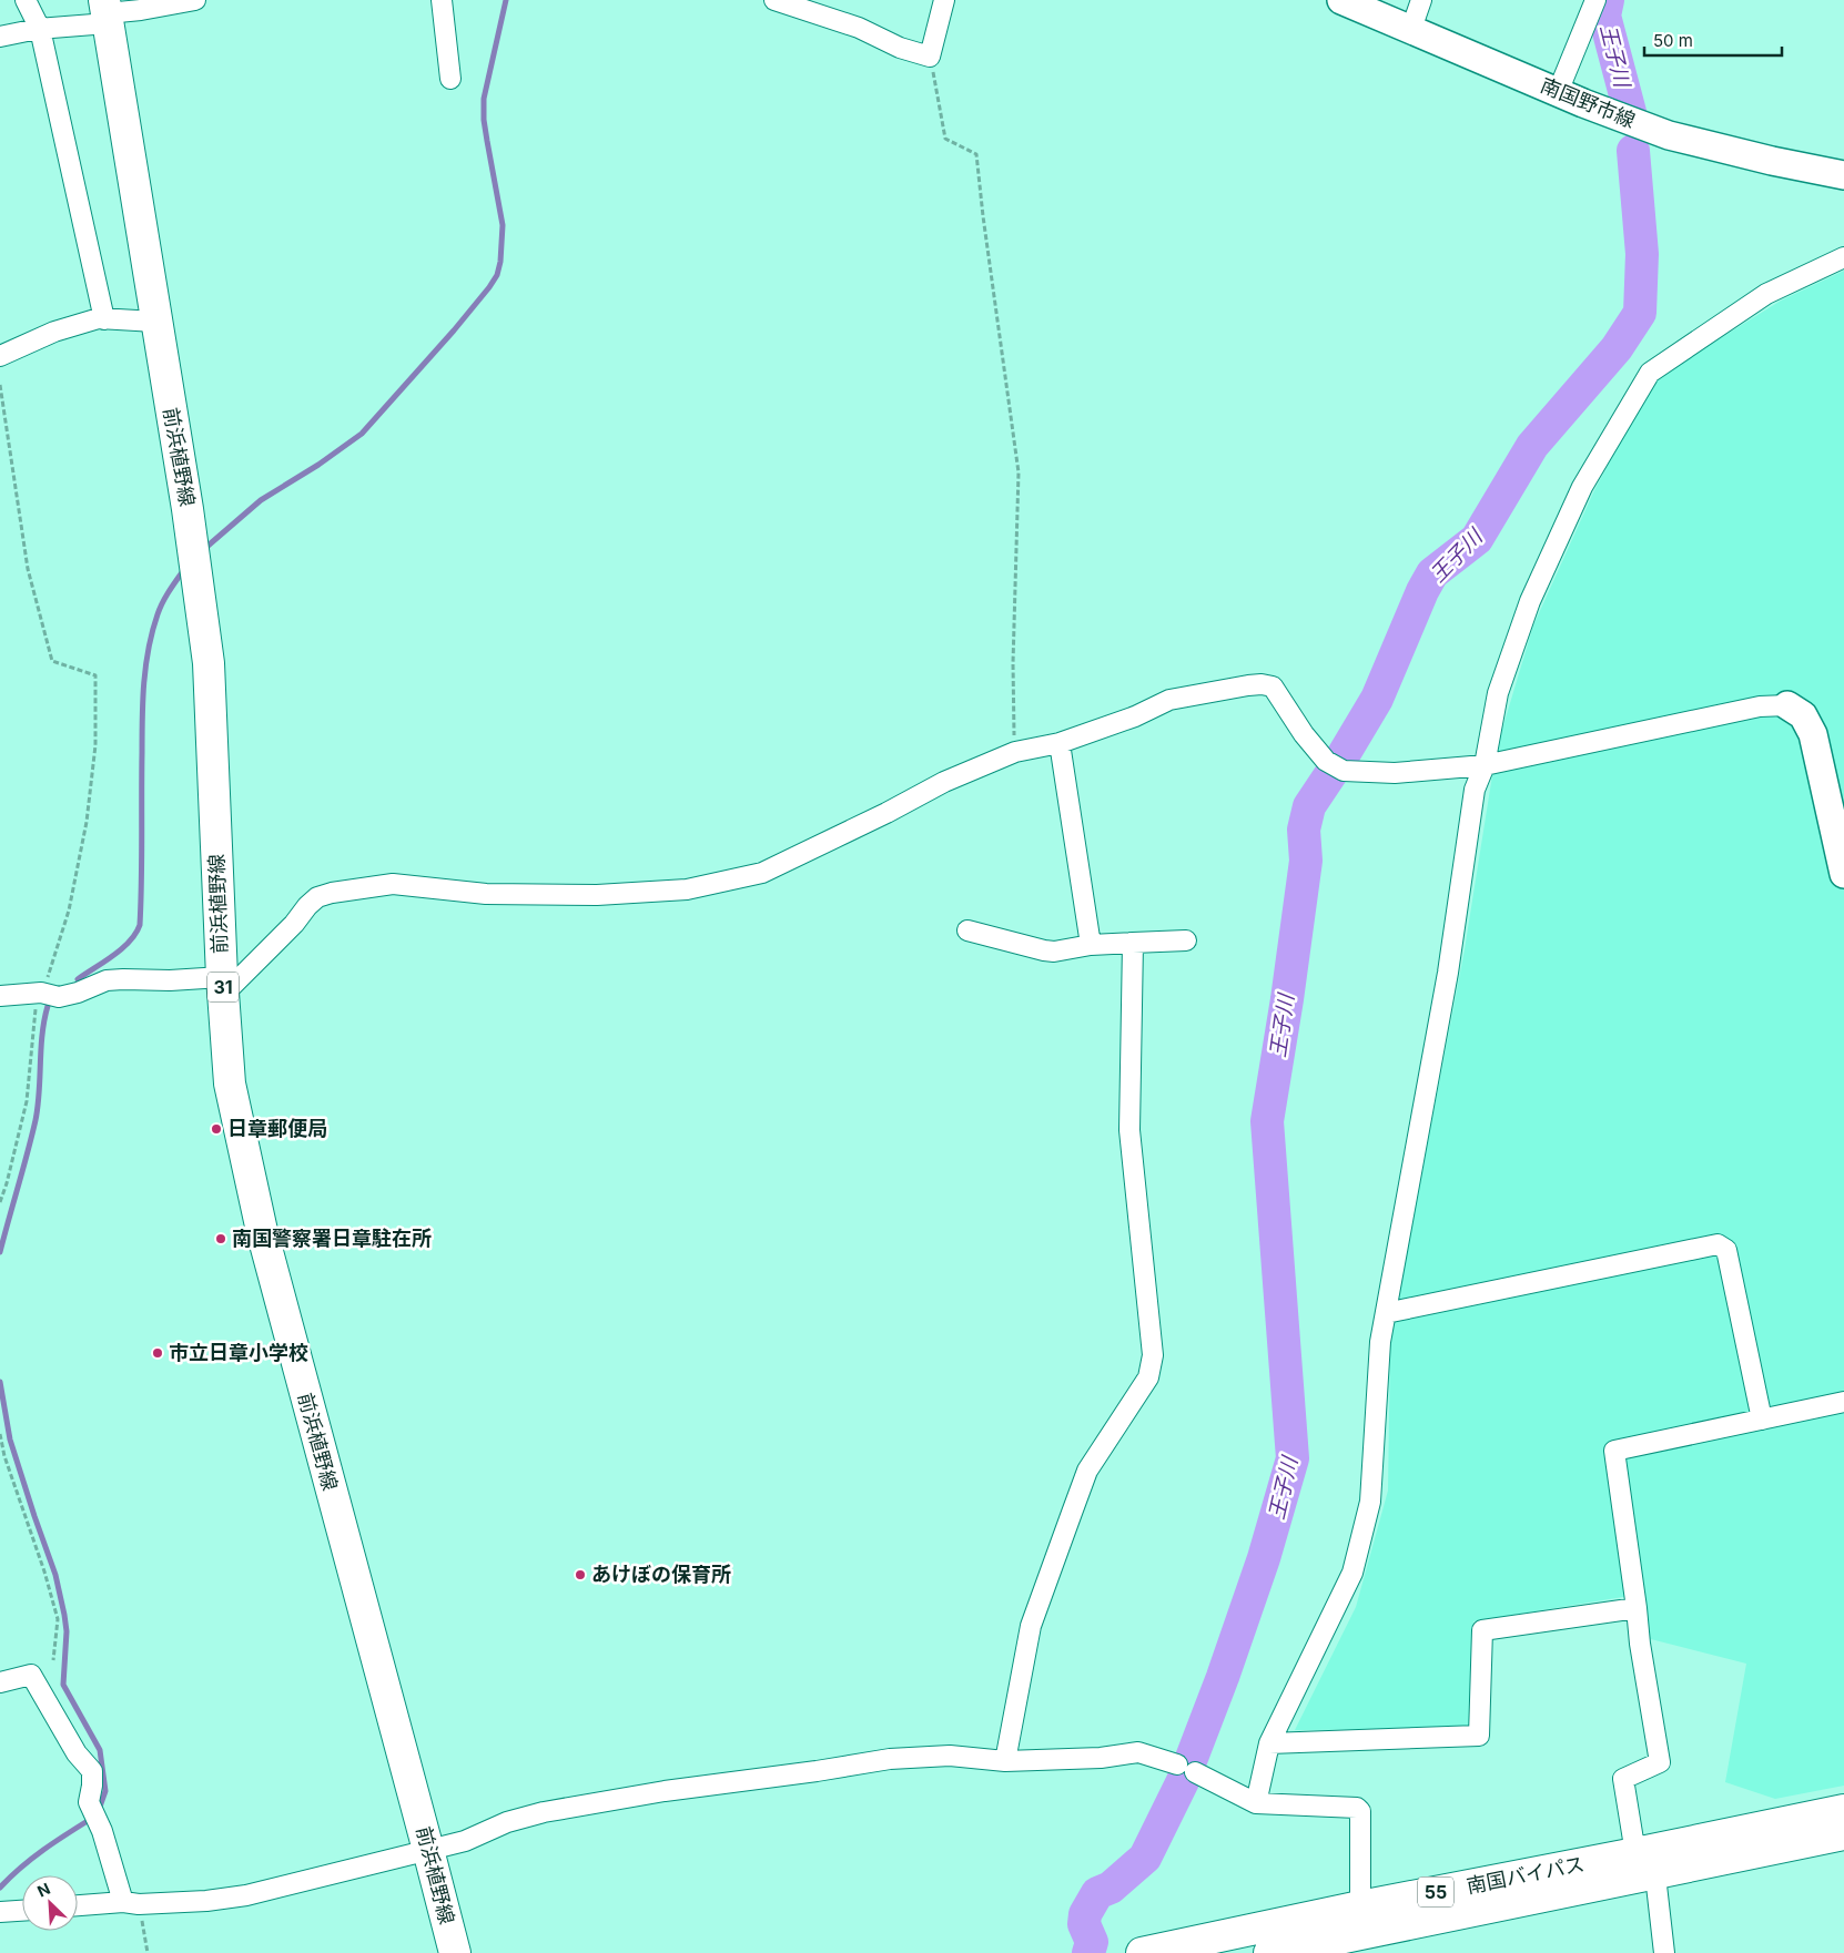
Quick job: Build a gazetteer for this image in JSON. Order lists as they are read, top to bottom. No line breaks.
{"streets":{"main road":["南国野市線","前浜植野線","31","南国バイパス","55"]},"water":["王子川"],"places":["日章郵便局","南国警察署日章駐在所","市立日章小学校","あけぼの保育所"],"scale_bar":"50 m","north":"top left"}
